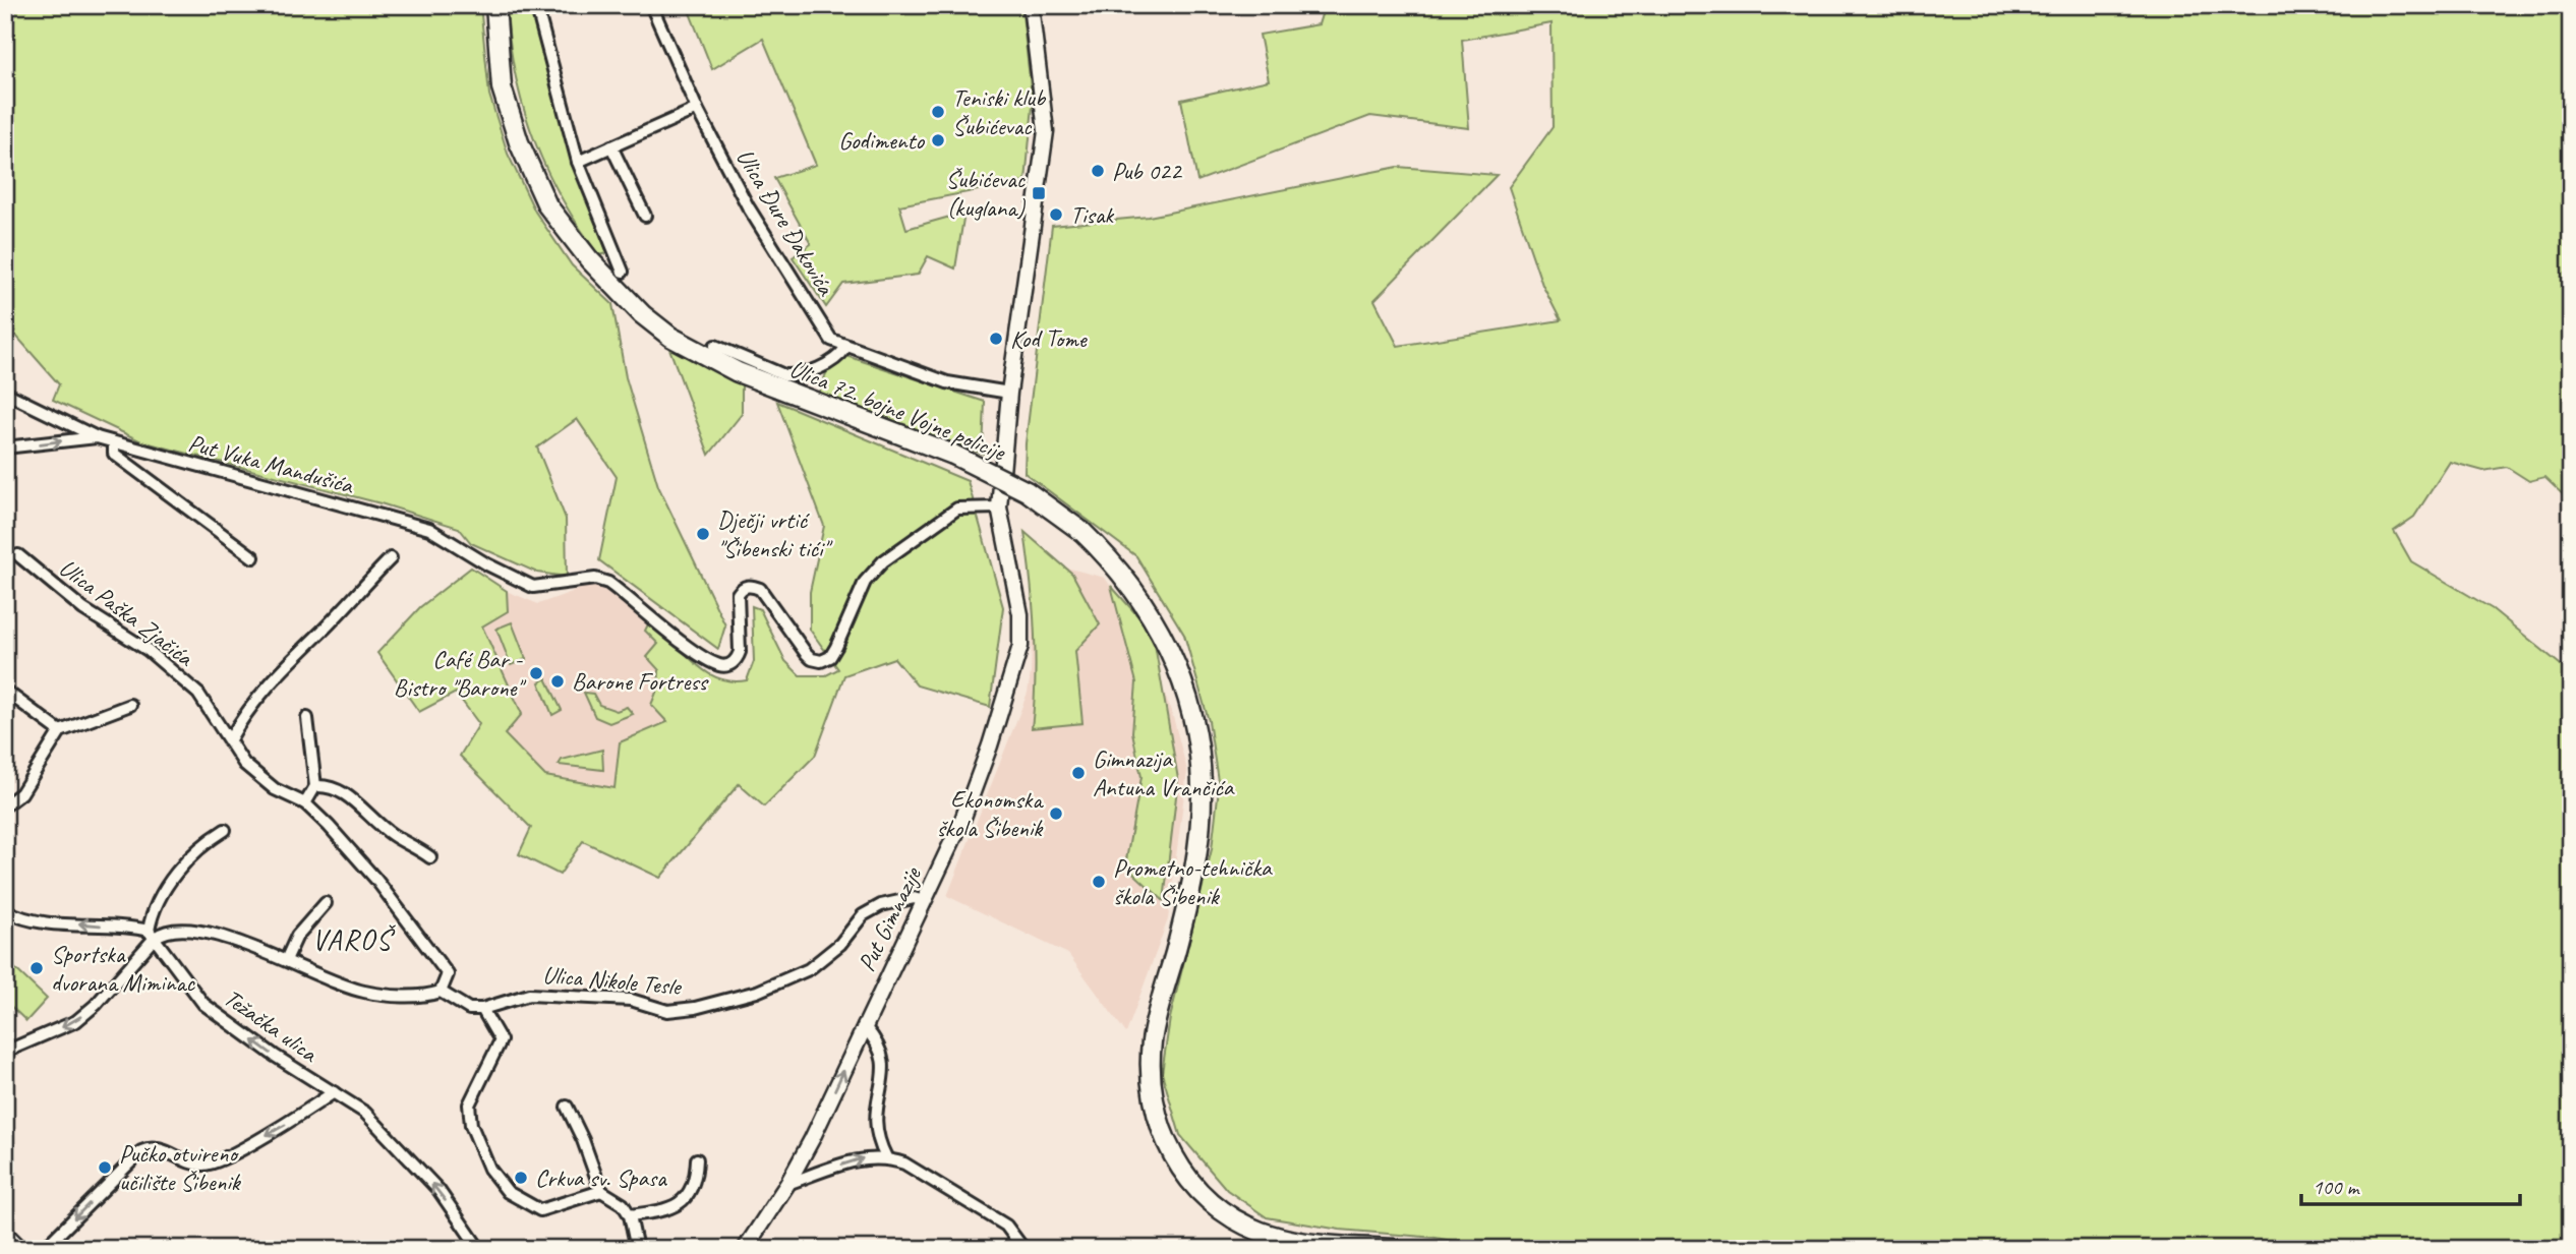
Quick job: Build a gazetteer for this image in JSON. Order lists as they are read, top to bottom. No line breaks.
{"streets":{"main road":["Ulica 72. bojne Vojne policije"],"street":["Ulica Đure Đakovića","Put Vuka Mandušića","Ulica Paška Zjačića","Put Gimnazije","Ulica Nikole Tesle","Težačka ulica"]},"crossings":[["Ulica Đure Đakovića","Put Gimnazije"],["Put Vuka Mandušića","Put Gimnazije"],["Put Gimnazije","Ulica Nikole Tesle"]],"one_way":["Težačka ulica"],"districts":["VAROŠ"],"places":{"other":["Teniski klub Šubićevac","Godimento","Pub 022","Tisak","Kod Tome","Dječji vrtić \"Šibenski tići\"","Café Bar - Bistro \"Barone\"","Barone Fortress","Gimnazija Antuna Vrančića","Ekonomska škola Šibenik","Prometno-tehnička škola Šibenik","Sportska dvorana Miminac","Pučko otvireno učilište Šibenik","Crkva sv. Spasa"],"transit":["Šubićevac (kuglana)"]},"scale_bar":"100 m"}
